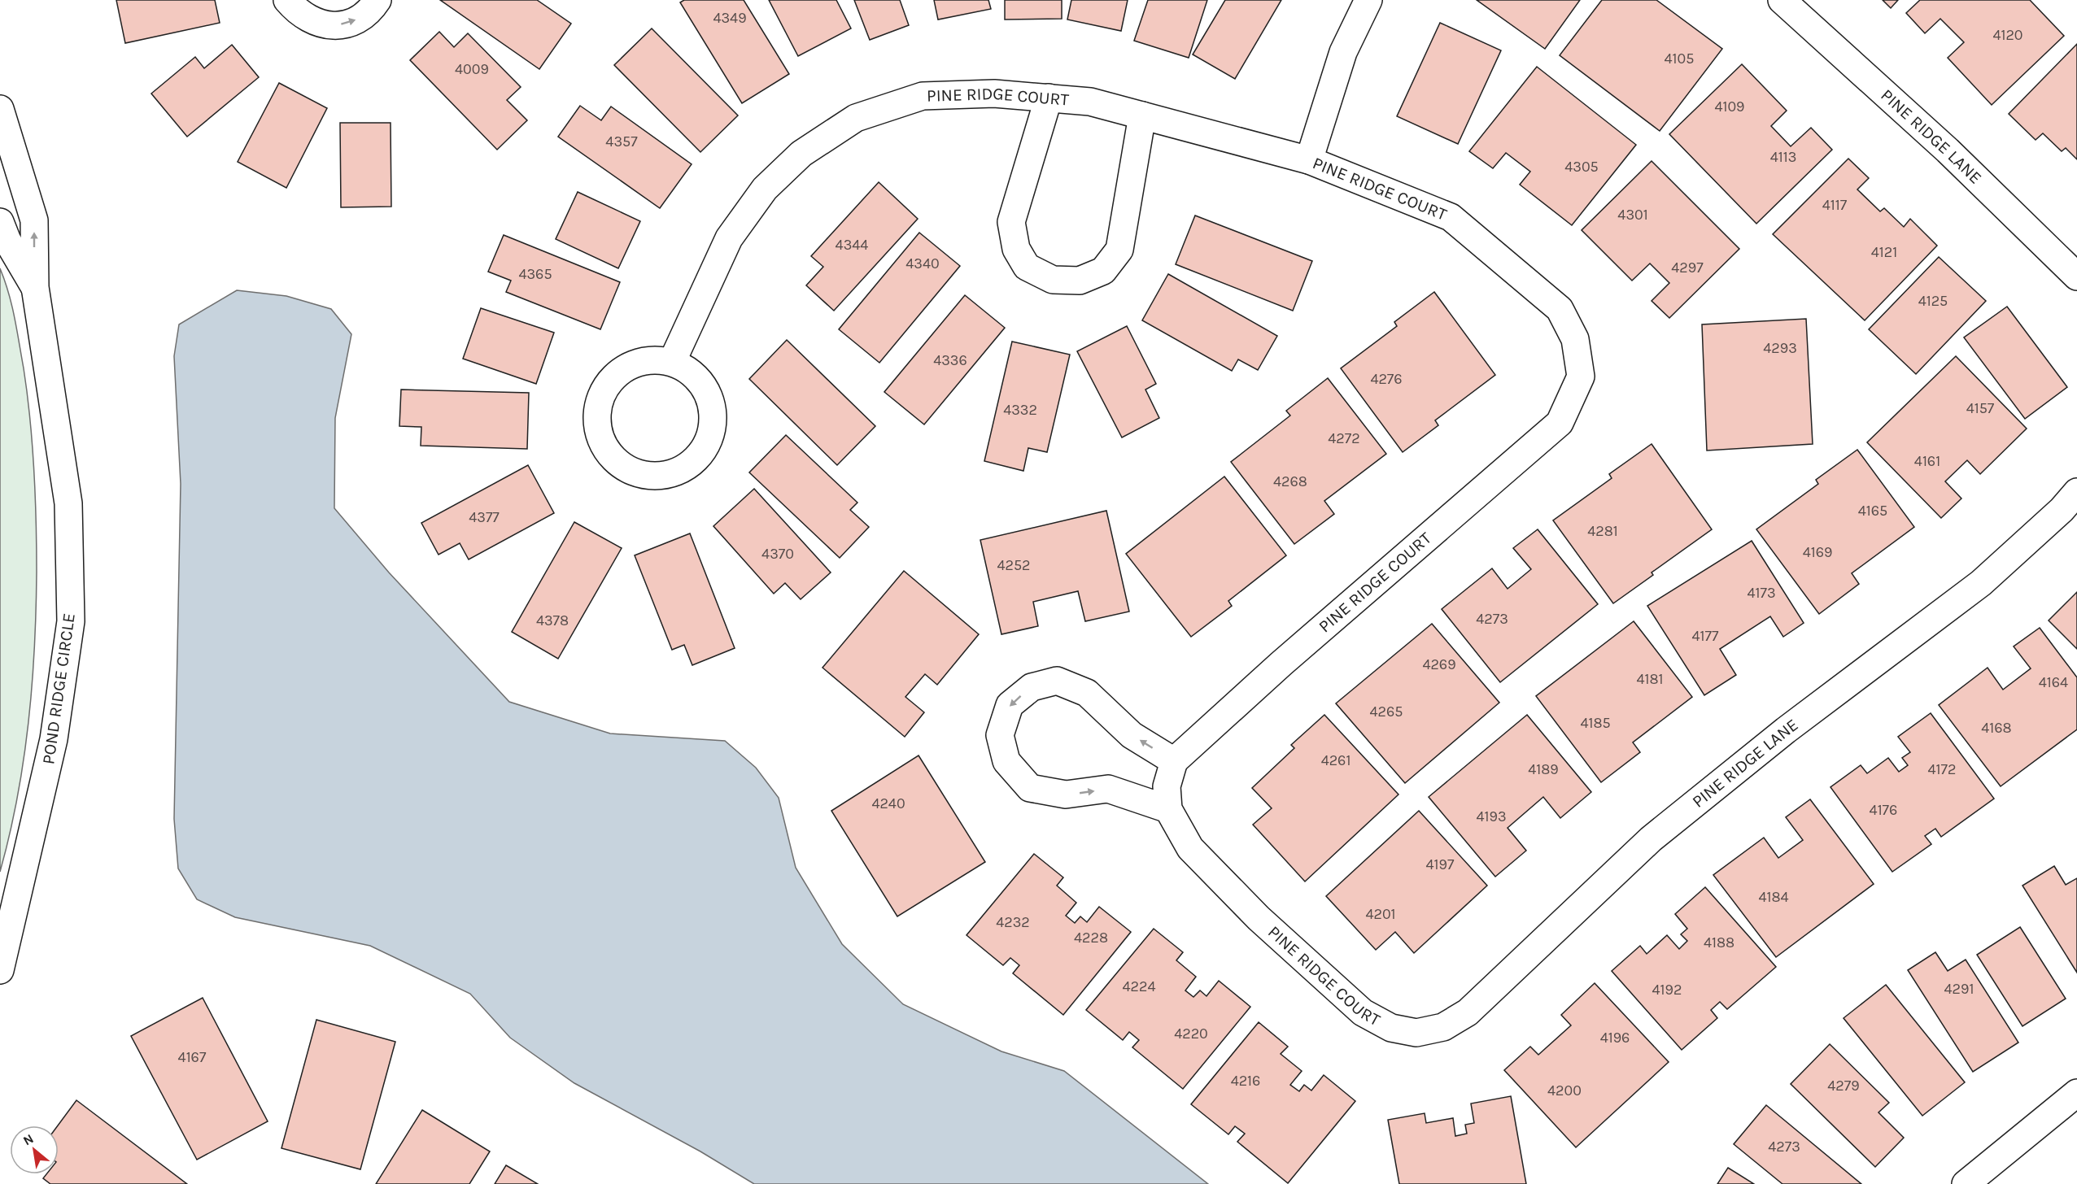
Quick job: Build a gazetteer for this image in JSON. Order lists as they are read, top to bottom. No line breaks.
{"streets":{"street":["PINE RIDGE COURT","PINE RIDGE LANE","POND RIDGE CIRCLE"]},"crossings":[["PINE RIDGE COURT","PINE RIDGE LANE"]],"house_numbers":["4349","4120","4105","4009","4109","4357","4113","4305","4117","4301","4344","4121","4340","4297","4365","4125","4293","4336","4276","4157","4332","4272","4161","4268","4165","4377","4281","4169","4370","4252","4173","4273","4378","4177","4269","4181","4164","4265","4185","4168","4261","4189","4172","4240","4176","4193","4197","4184","4201","4232","4228","4188","4224","4291","4192","4220","4196","4167","4216","4279","4200","4273"],"north":"top left"}
